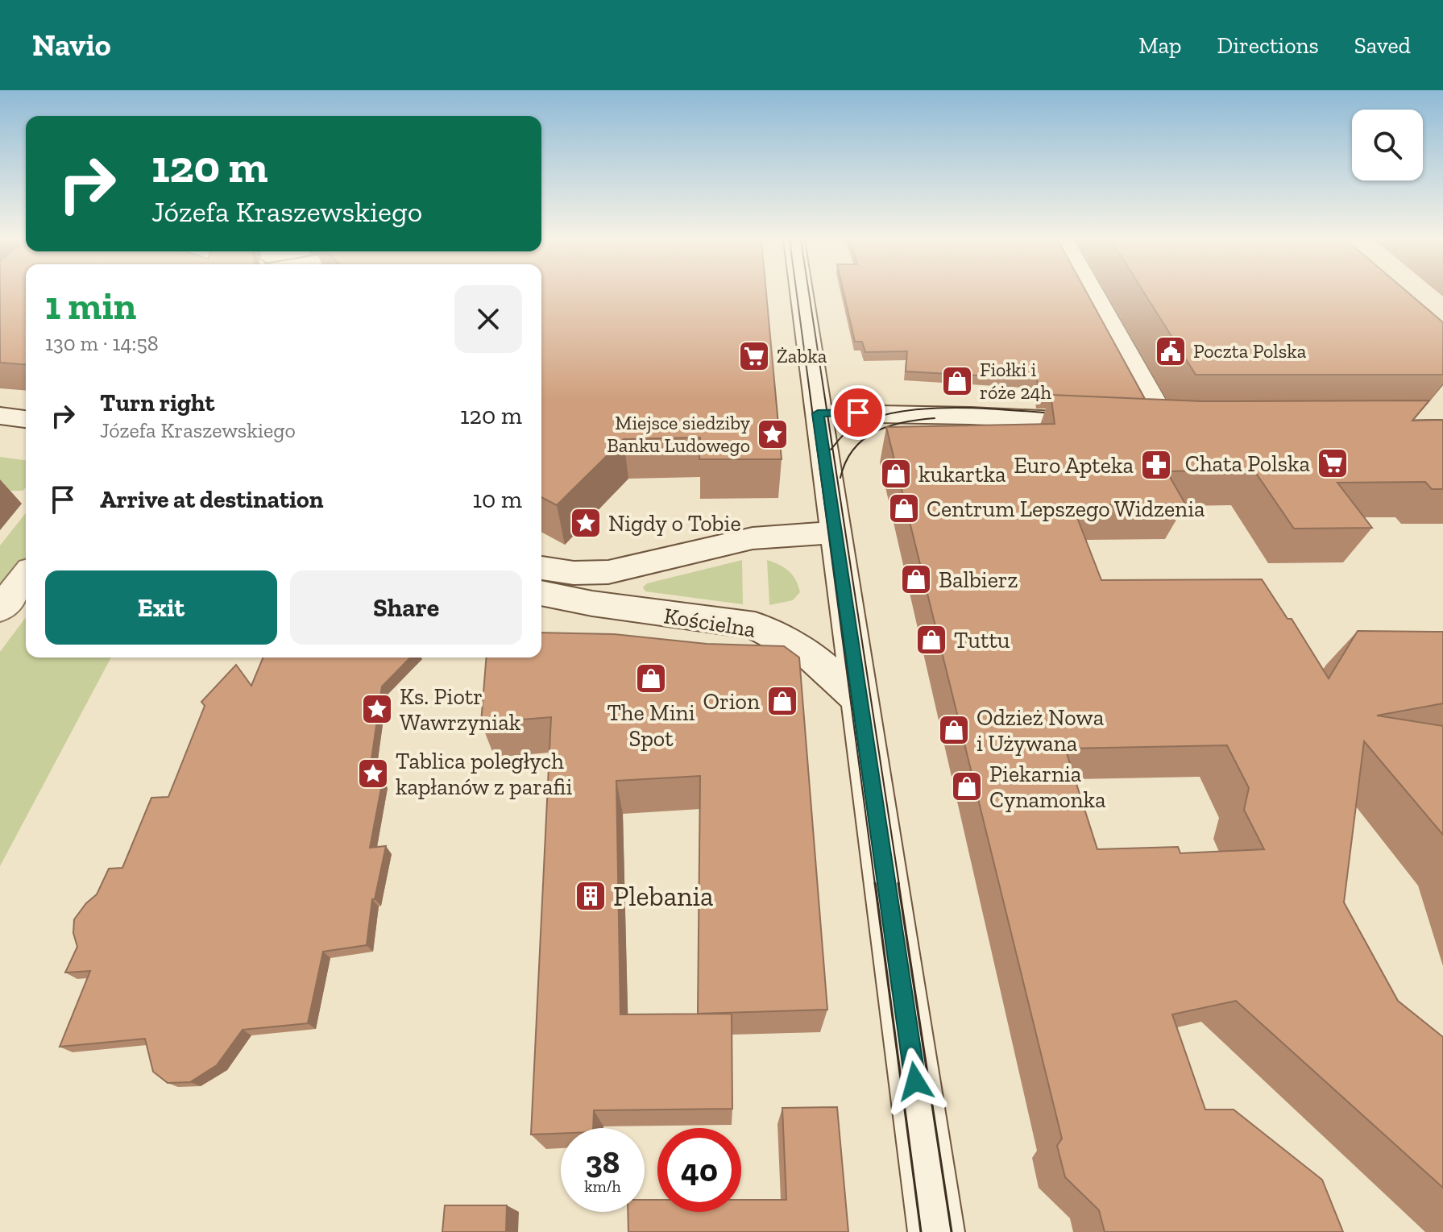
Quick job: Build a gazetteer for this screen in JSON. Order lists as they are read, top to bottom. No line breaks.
{"streets":{"street":["Kościelna"]},"places":{"public building":["Poczta Polska"],"supermarket":["Żabka","Chata Polska"],"shop":["Fiołki i róże 24h","kukartka","Centrum Lepszego Widzenia","Balbierz","Tuttu","The Mini Spot","Orion","Odzież Nowa i Używana","Piekarnia Cynamonka"],"place":["Miejsce siedziby Banku Ludowego","Nigdy o Tobie","Ks. Piotr Wawrzyniak","Tablica poległych kapłanów z parafii"],"pharmacy":["Euro Apteka"],"building":["Plebania"]},"page":{"header":"Navio","nav":["Map","Directions","Saved"],"turn":["120 m","Józefa Kraszewskiego"],"heading":["1 min","130 m · 14:58"],"list":[{"name":"Turn right","note":"Józefa Kraszewskiego","value":"120 m"},{"name":"Arrive at destination","value":"10 m"}],"buttons":["Exit","Share"],"speed":"38 km/h","limit":"40"}}
